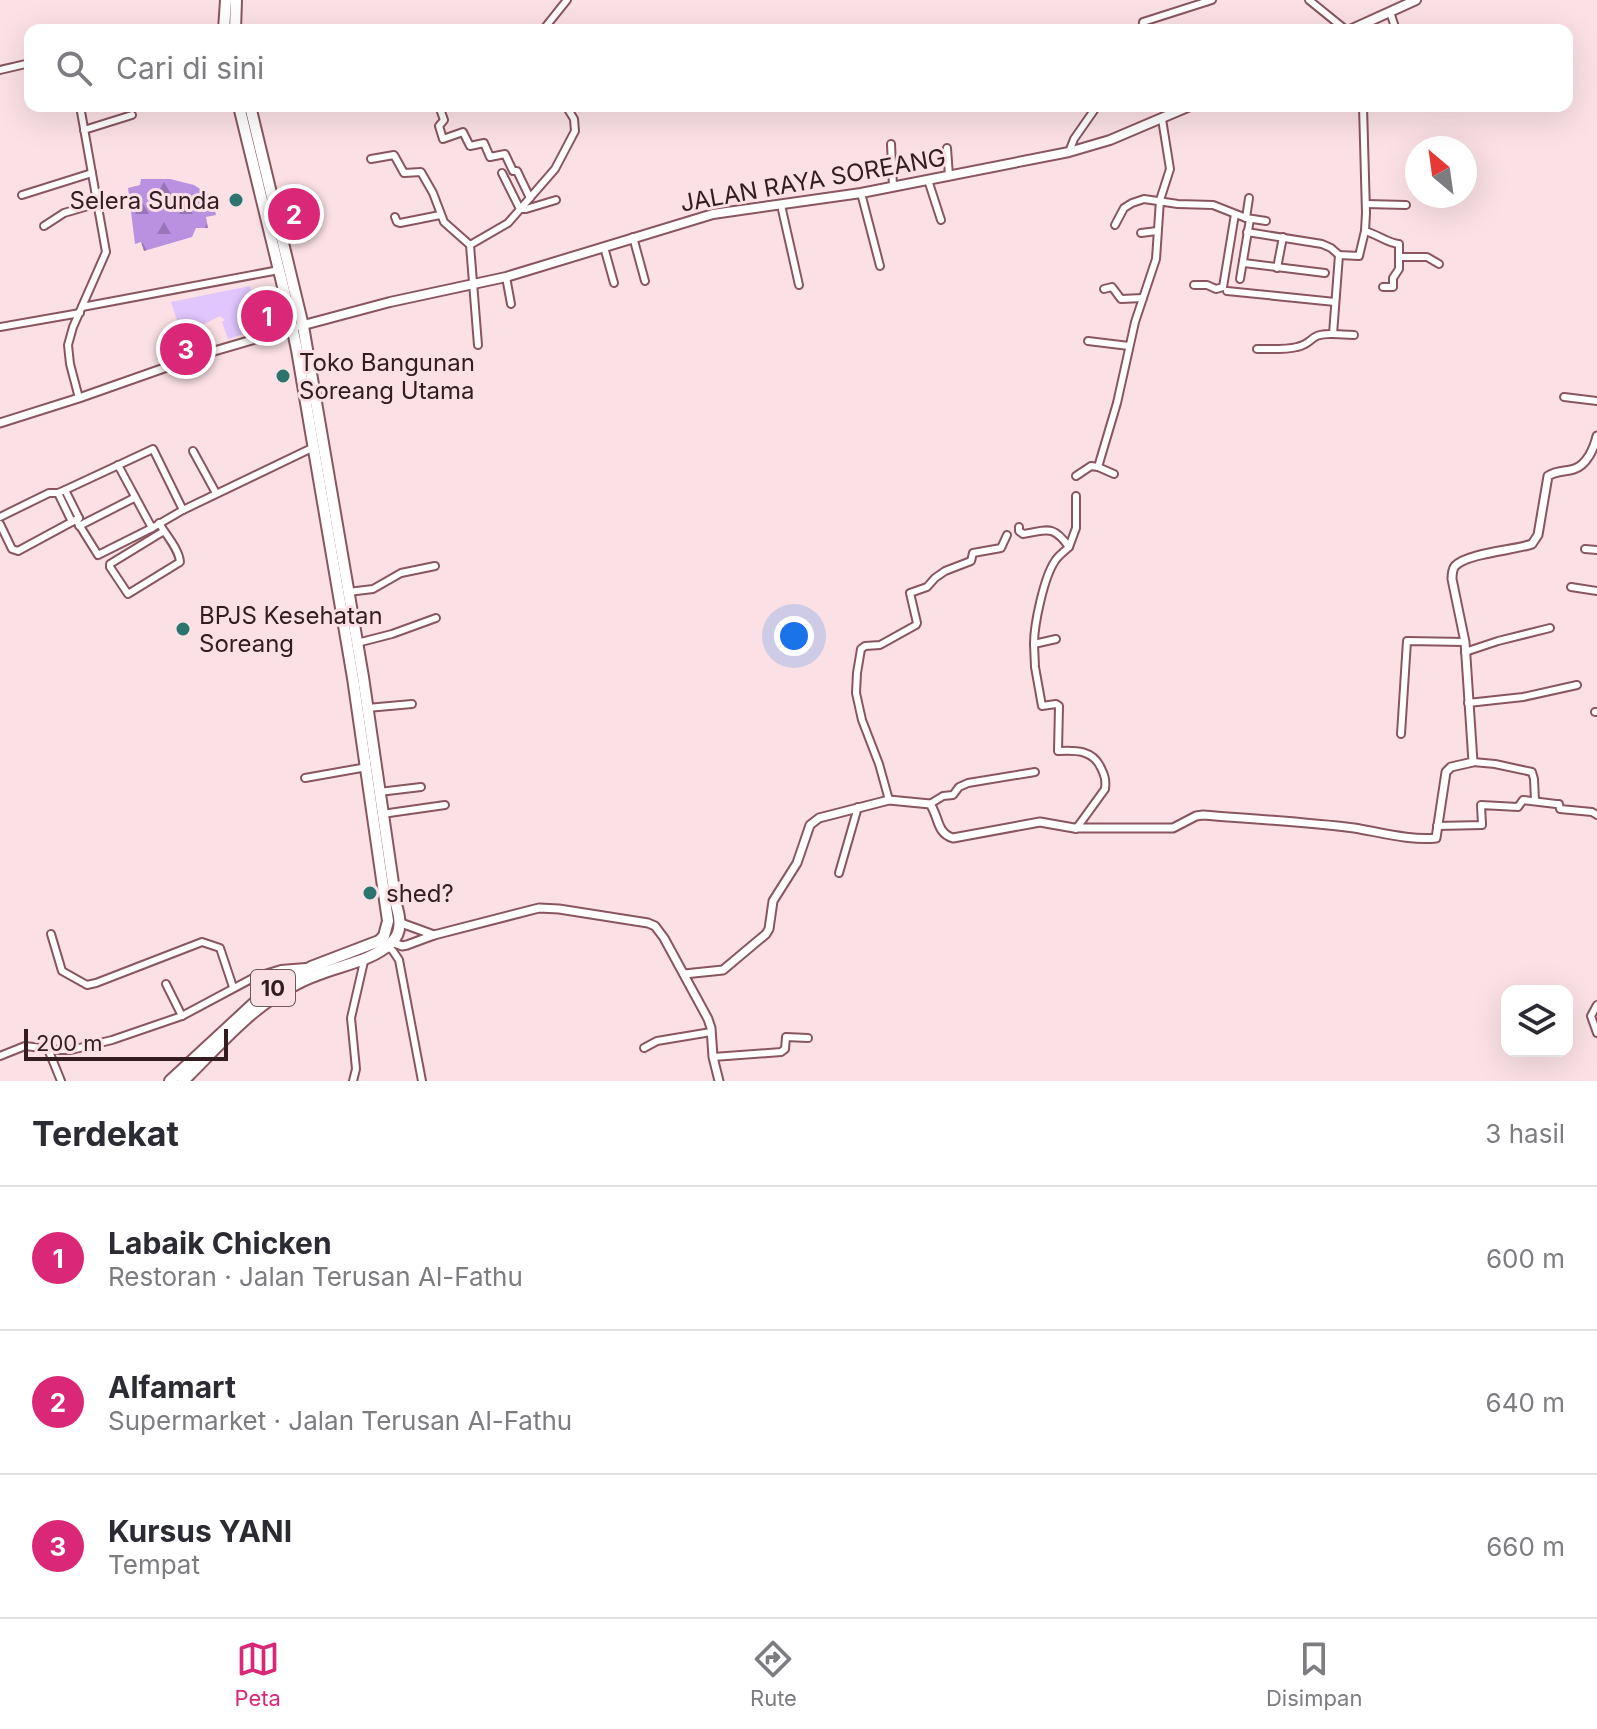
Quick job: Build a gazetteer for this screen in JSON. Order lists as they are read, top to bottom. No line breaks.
{"streets":{"highway":["10"],"main road":["JALAN RAYA SOREANG"]},"crossings":[["JALAN RAYA SOREANG","10"]],"places":["Selera Sunda","Toko Bangunan Soreang Utama","BPJS Kesehatan Soreang","shed?"],"scale_bar":"200 m","north":"top left","page":{"search":"Cari di sini","pins":["2","1","3"],"scale":"200 m","heading":["Terdekat","3 hasil"],"list":[{"mark":"1","name":"Labaik Chicken","note":"Restoran · Jalan Terusan Al-Fathu","value":"600 m"},{"mark":"2","name":"Alfamart","note":"Supermarket · Jalan Terusan Al-Fathu","value":"640 m"},{"mark":"3","name":"Kursus YANI","note":"Tempat","value":"660 m"}],"nav":["Peta","Rute","Disimpan"]}}
